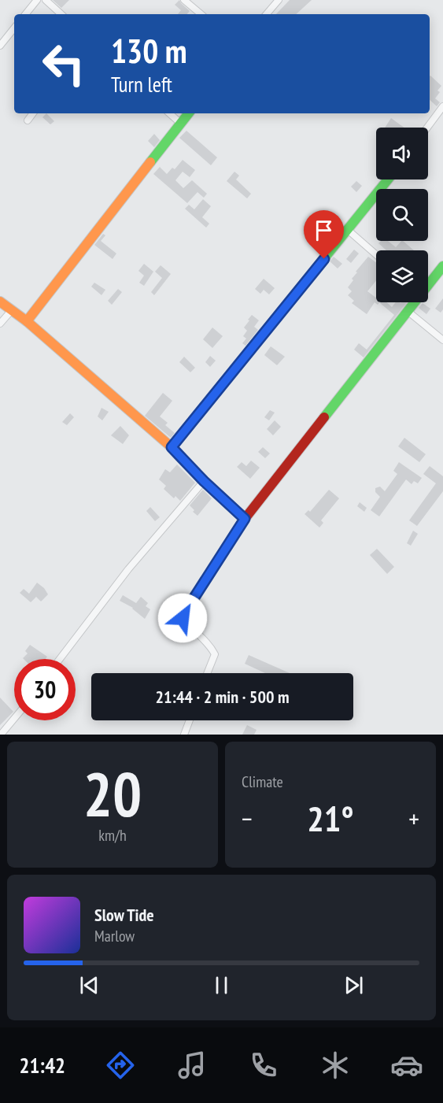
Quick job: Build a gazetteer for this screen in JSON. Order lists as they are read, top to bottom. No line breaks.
{"page":{"turn":["130 m","Turn left"],"limit":"30","trip":"21:44 · 2 min · 500 m","tile":[["20","km/h"],"Climate"],"heat":["−","21°","+"],"song":["Slow Tide","Marlow"],"tabs":"21:42"}}
